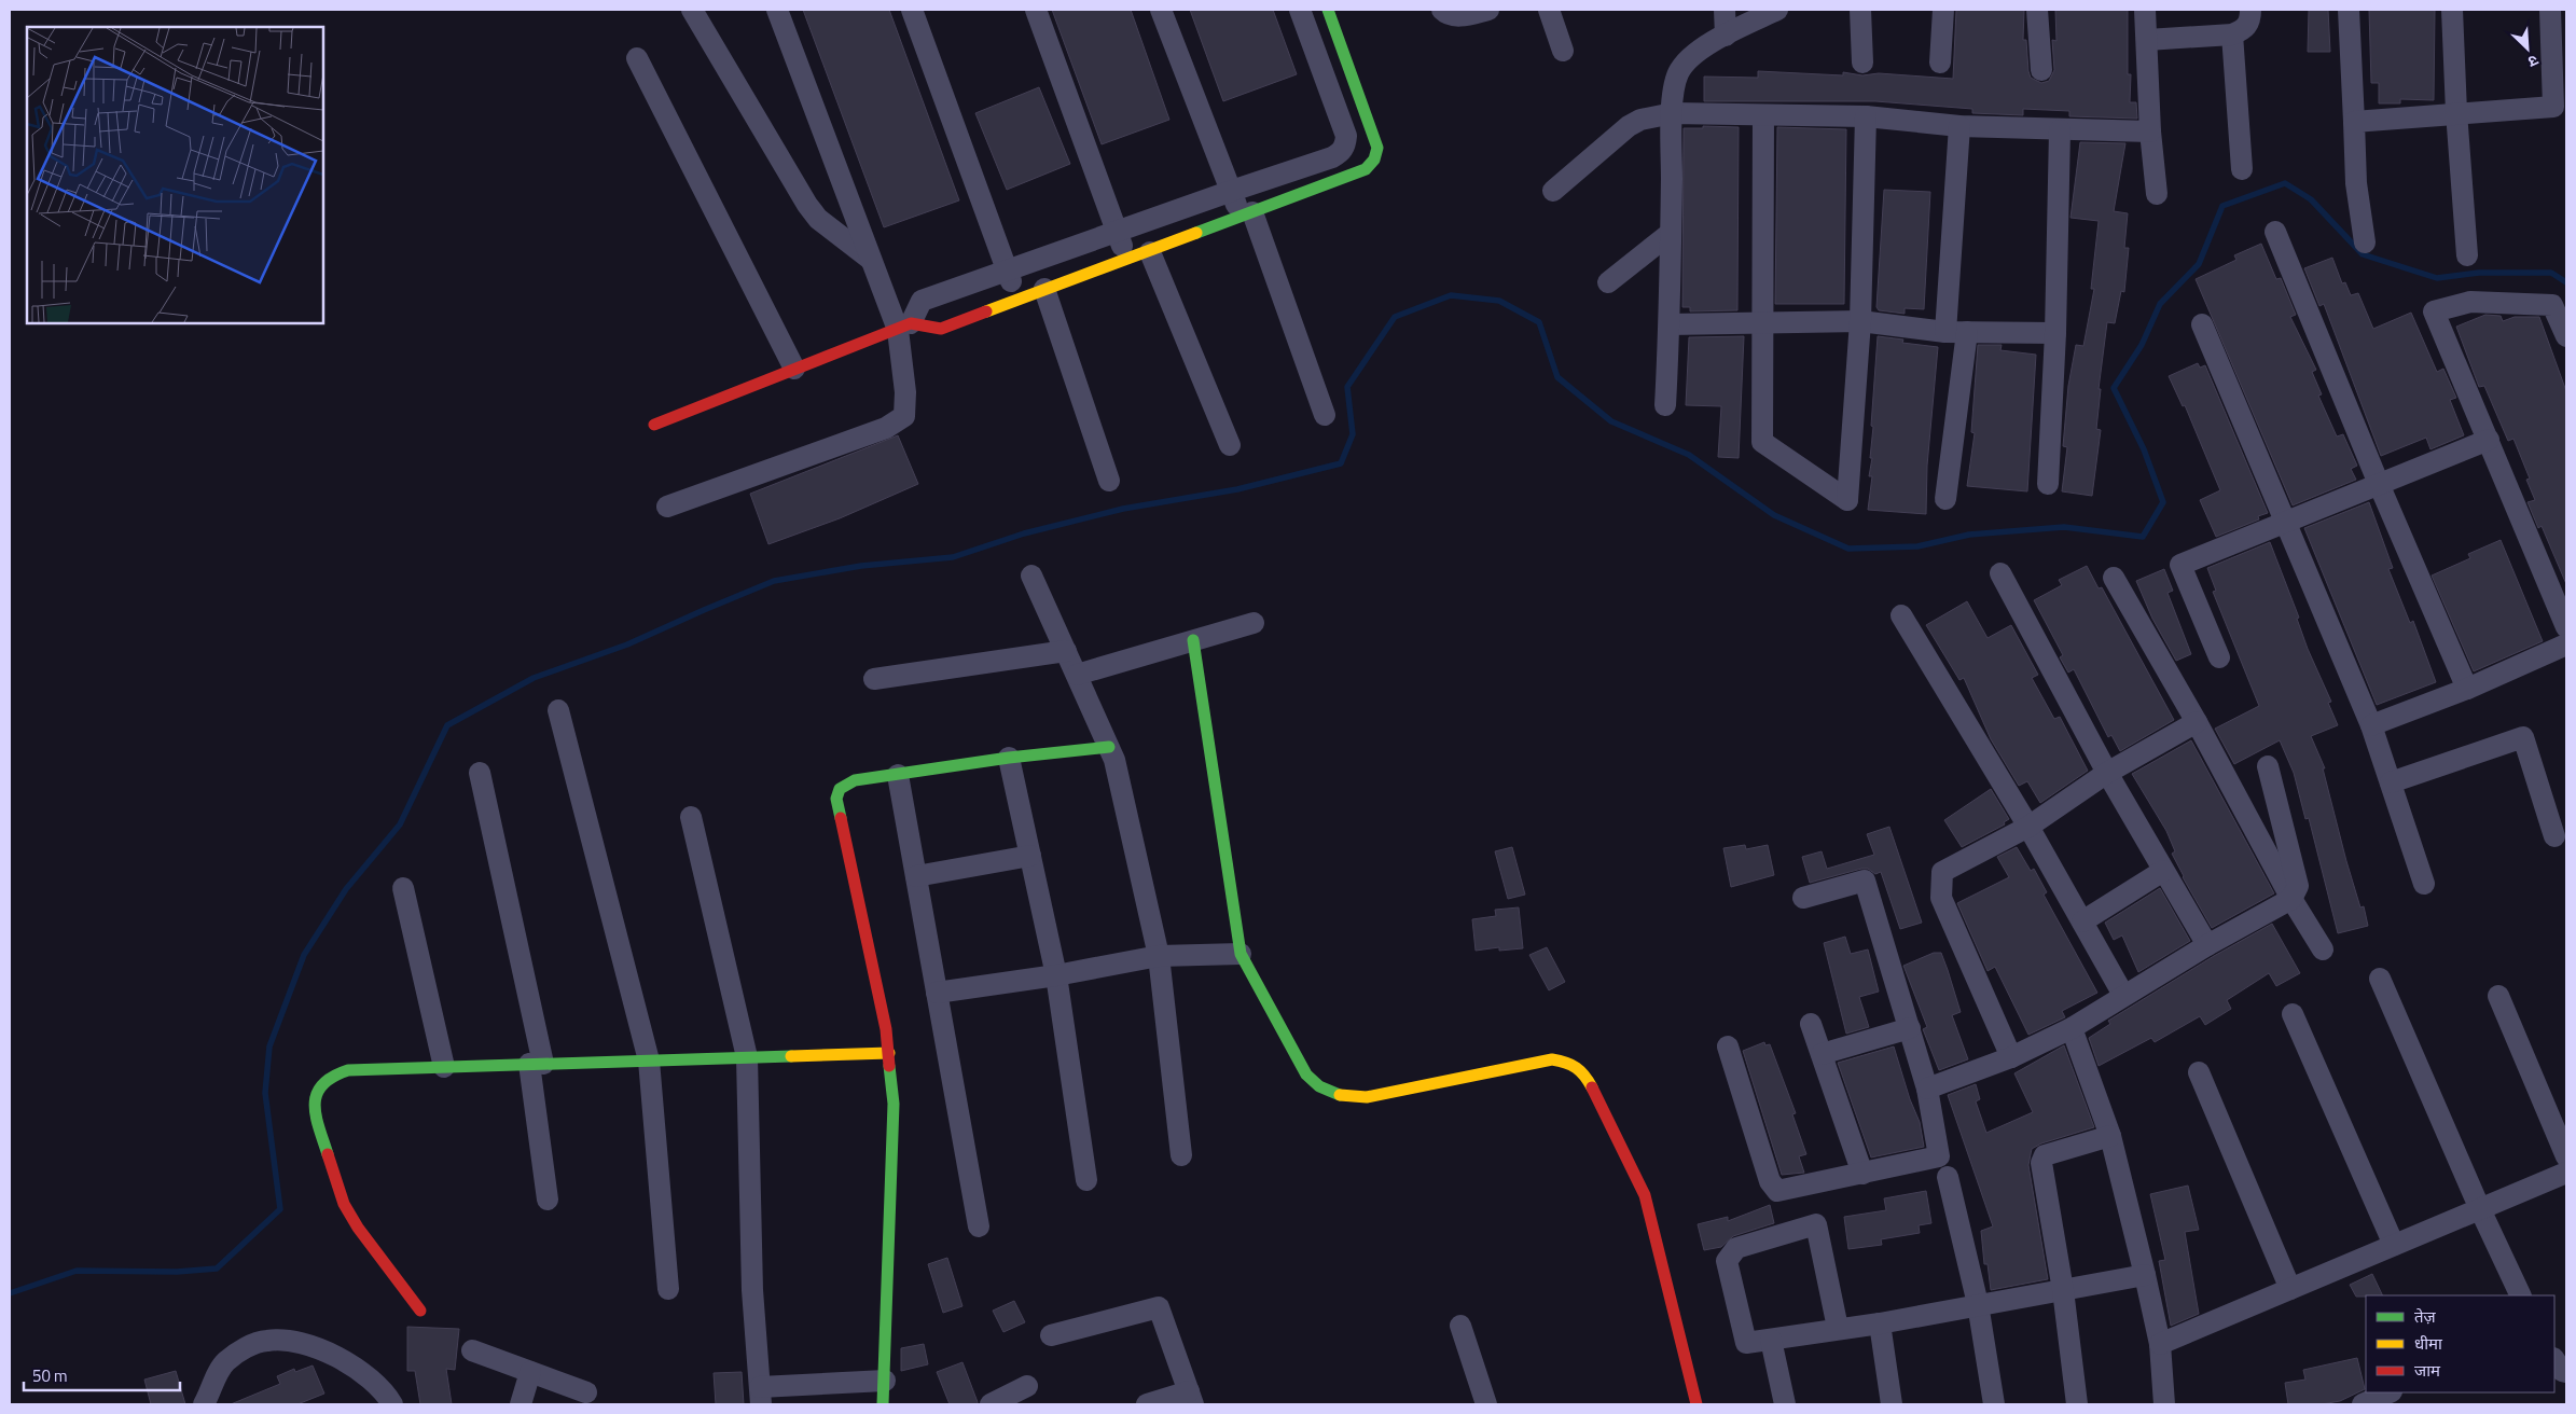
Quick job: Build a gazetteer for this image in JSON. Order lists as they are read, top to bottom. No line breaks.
{"legend":["तेज़","धीमा","जाम"],"scale_bar":"50 m","north":"bottom right"}
